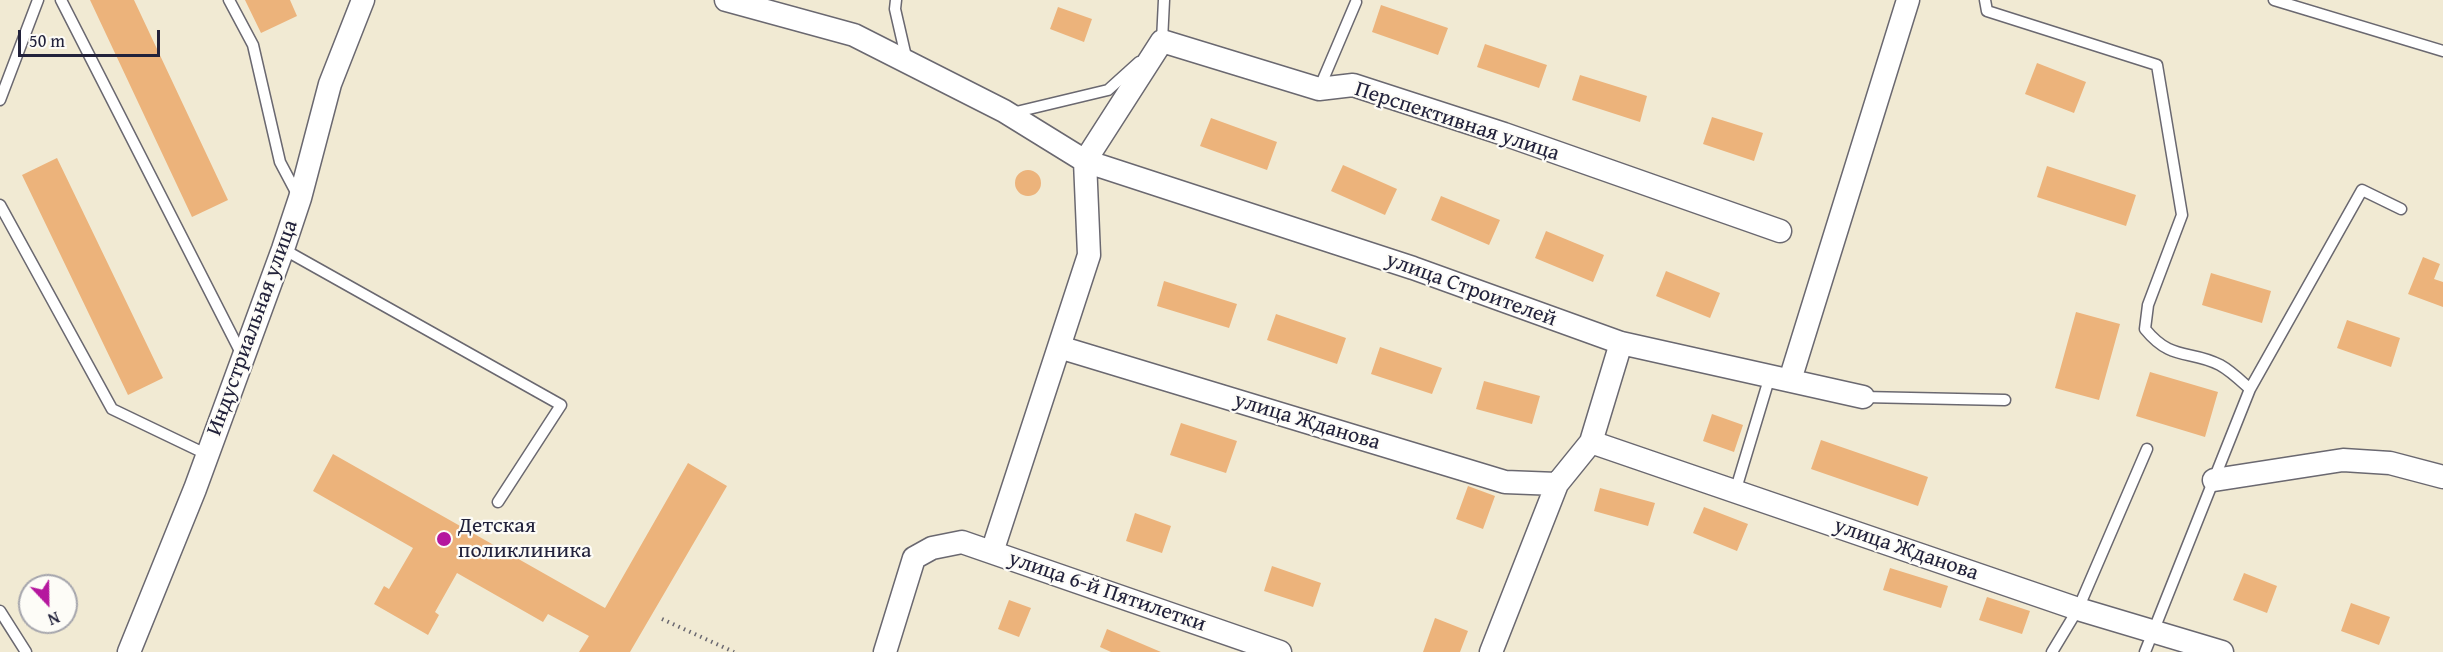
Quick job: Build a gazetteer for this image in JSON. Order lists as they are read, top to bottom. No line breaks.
{"streets":{"street":["Перспективная улица","улица Строителей","Индустриальная улица","улица Жданова","улица 6-й Пятилетки"]},"places":["Детская поликлиника"],"scale_bar":"50 m","north":"bottom"}
